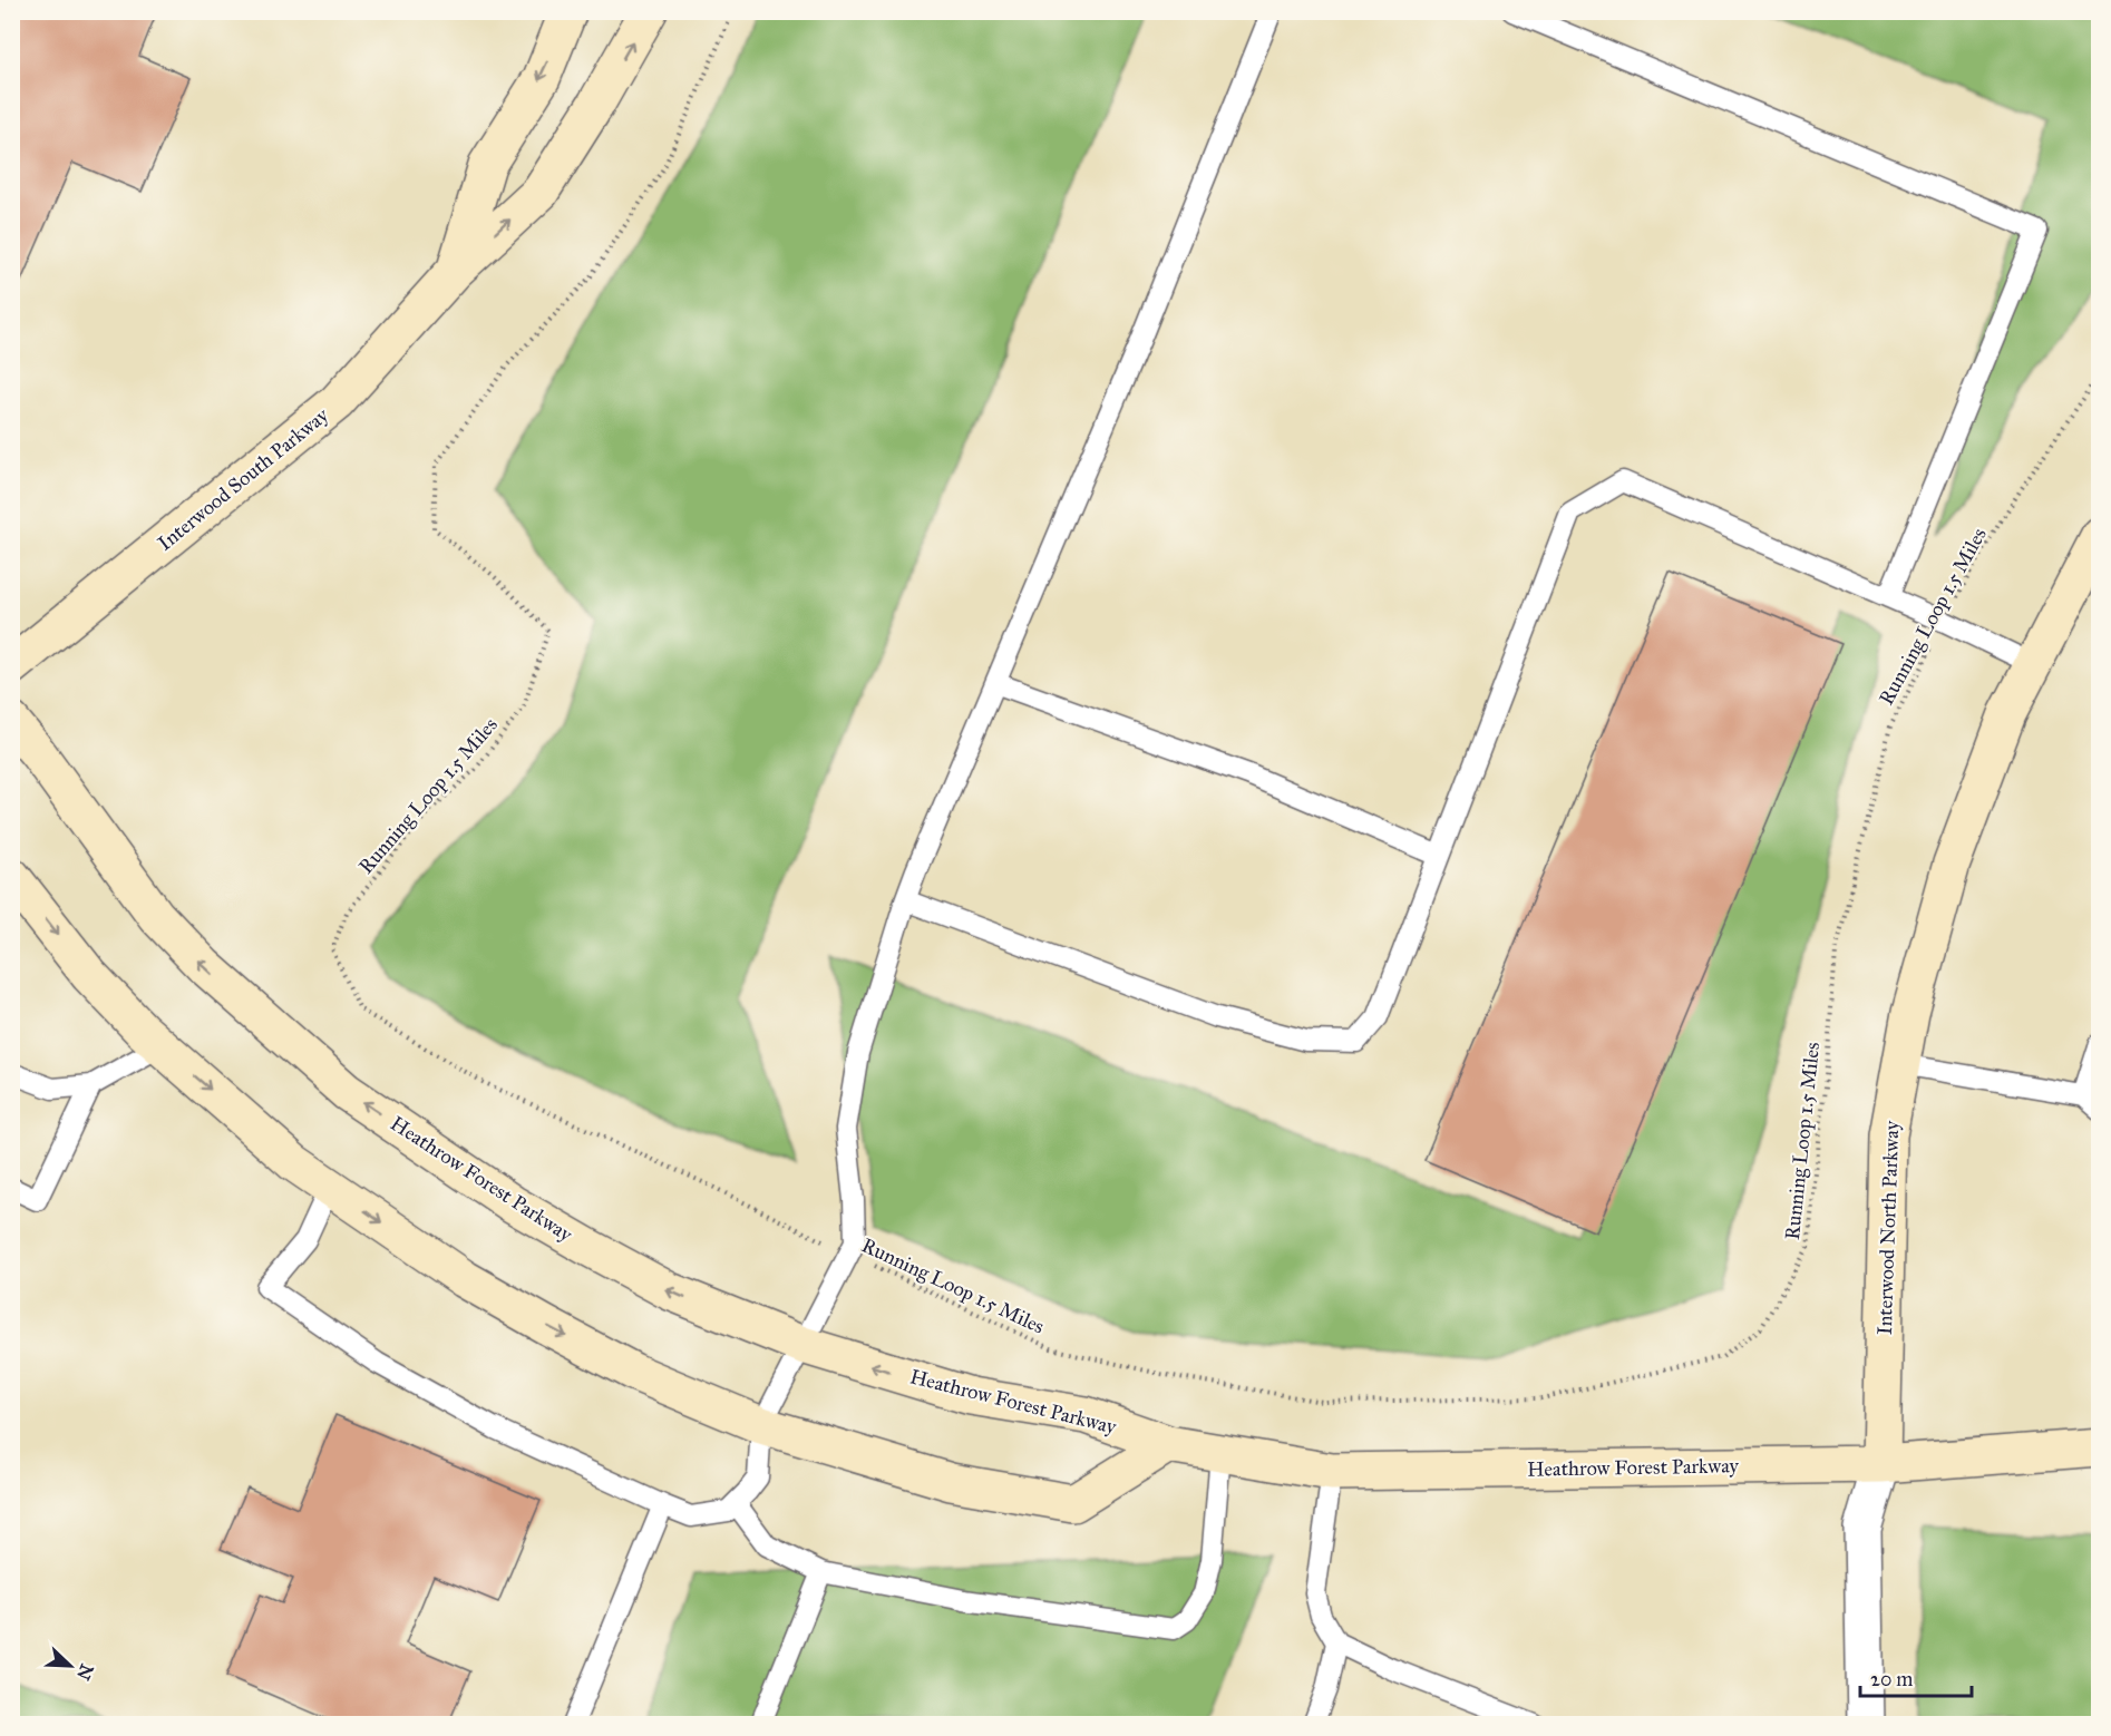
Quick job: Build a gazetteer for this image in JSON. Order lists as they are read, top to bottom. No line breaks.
{"streets":{"street":["Interwood South Parkway","Heathrow Forest Parkway","Interwood North Parkway"],"path":["Running Loop 1.5 Miles"]},"crossings":[["Heathrow Forest Parkway","Interwood North Parkway"]],"scale_bar":"20 m","north":"bottom right"}
